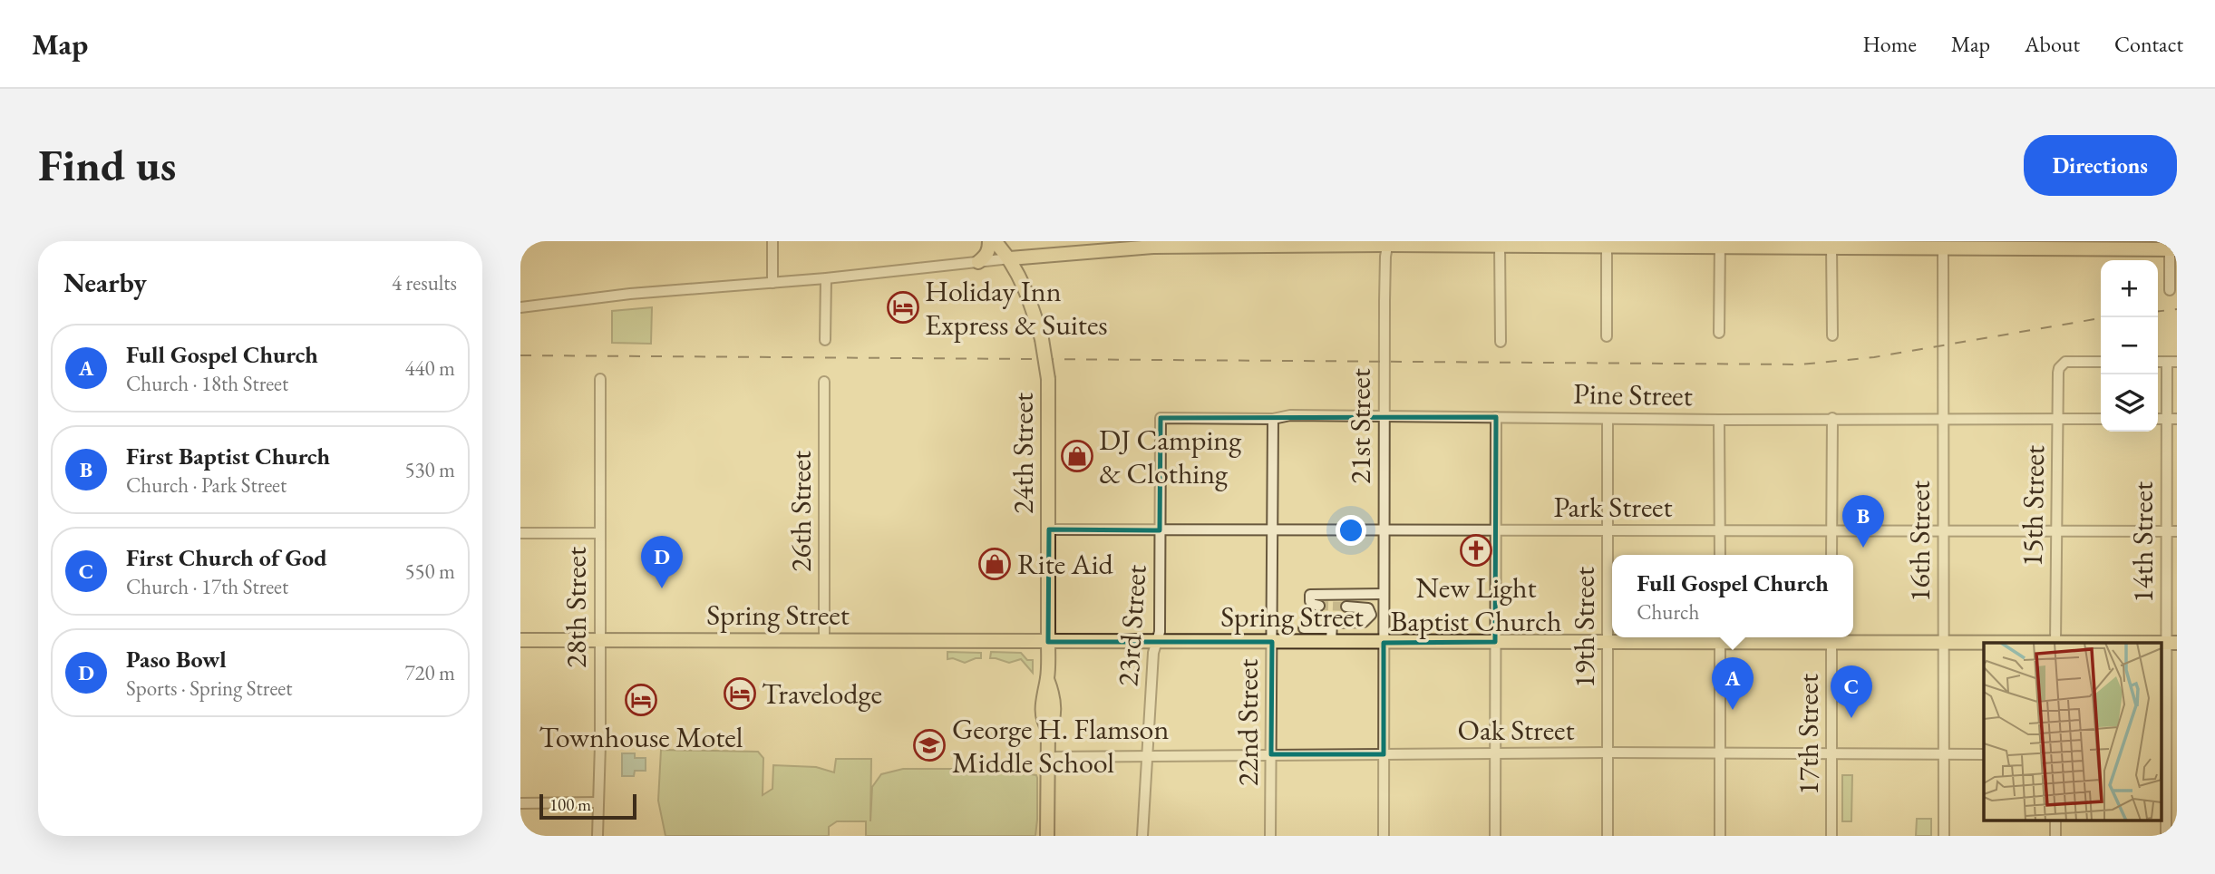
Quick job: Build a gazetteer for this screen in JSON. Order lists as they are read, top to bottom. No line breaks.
{"streets":{"main road":["24th Street","Spring Street"],"street":["Pine Street","21st Street","15th Street","Park Street","26th Street","16th Street","14th Street","28th Street","23rd Street","19th Street","22nd Street","Oak Street","17th Street"]},"crossings":[["Pine Street","21st Street"],["Pine Street","15th Street"],["Pine Street","16th Street"],["Pine Street","23rd Street"],["Pine Street","19th Street"],["Pine Street","22nd Street"],["21st Street","Park Street"],["21st Street","Spring Street"],["21st Street","Oak Street"],["24th Street","Park Street"],["24th Street","Spring Street"],["24th Street","Oak Street"],["15th Street","Park Street"],["Park Street","16th Street"],["Park Street","14th Street"],["Park Street","23rd Street"],["Park Street","19th Street"],["Park Street","22nd Street"],["26th Street","Spring Street"],["16th Street","Spring Street"],["16th Street","Oak Street"],["28th Street","Spring Street"],["Spring Street","23rd Street"],["Spring Street","19th Street"],["Spring Street","22nd Street"],["Spring Street","17th Street"],["23rd Street","Oak Street"],["19th Street","Oak Street"],["22nd Street","Oak Street"],["Oak Street","17th Street"]],"places":{"hotel":["Holiday Inn Express & Suites","Travelodge","Townhouse Motel"],"shop":["DJ Camping & Clothing","Rite Aid"],"church":["New Light Baptist Church"],"school or university":["George H. Flamson Middle School"]},"scale_bar":"100 m","page":{"header":"Map","nav":["Home","Map","About","Contact"],"buttons":"Directions","title":"Find us","heading":["Nearby","4 results"],"map_buttons":["+","−"],"list":[{"mark":"A","name":"Full Gospel Church","note":"Church · 18th Street","value":"440 m"},{"mark":"B","name":"First Baptist Church","note":"Church · Park Street","value":"530 m"},{"mark":"C","name":"First Church of God","note":"Church · 17th Street","value":"550 m"},{"mark":"D","name":"Paso Bowl","note":"Sports · Spring Street","value":"720 m"}],"pins":["B","D","A","C"],"popup":["Full Gospel Church","Church"],"scale":"100 m"}}
